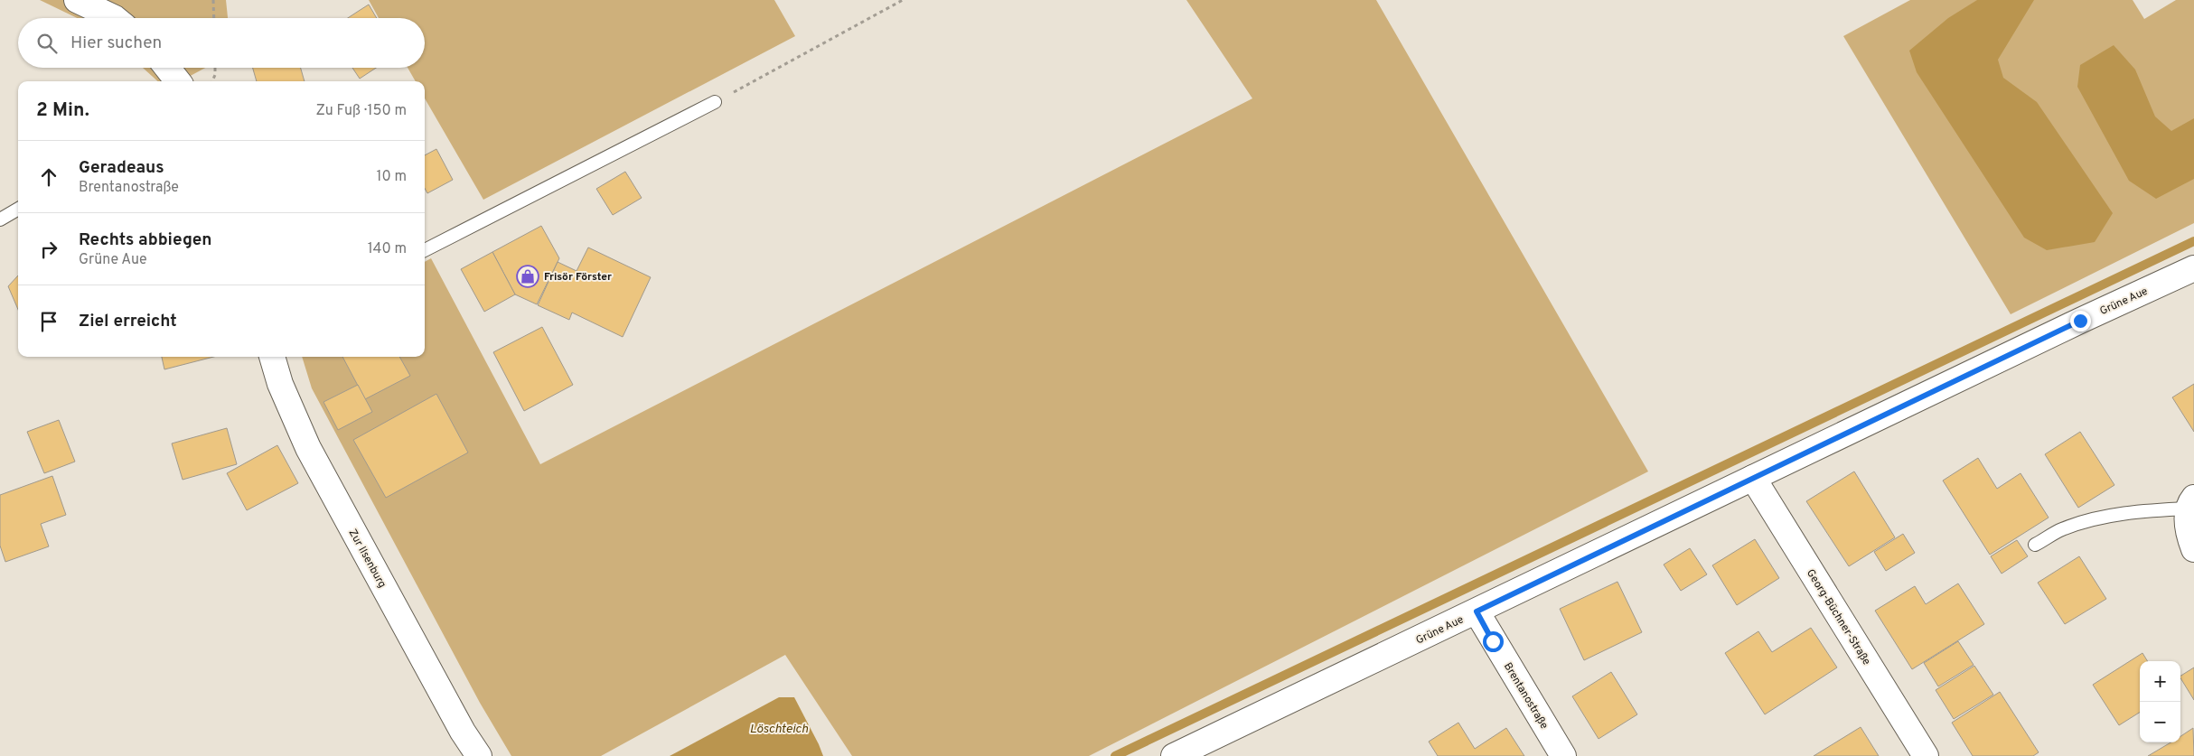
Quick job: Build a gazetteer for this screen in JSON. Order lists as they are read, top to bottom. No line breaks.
{"streets":{"street":["Grüne Aue","Zur Ilsenburg","Georg-Büchner-Straße","Brentanostraße"]},"crossings":[["Grüne Aue","Georg-Büchner-Straße"],["Grüne Aue","Brentanostraße"]],"water":["Löschteich"],"places":{"shop":["Frisör Förster"]},"page":{"search":"Hier suchen","heading":["2 Min.","Zu Fuß · 150 m"],"list":[["Geradeaus","Brentanostraße","10 m"],["Rechts abbiegen","Grüne Aue","140 m"],"Ziel erreicht"],"map_buttons":["+","−"]}}
